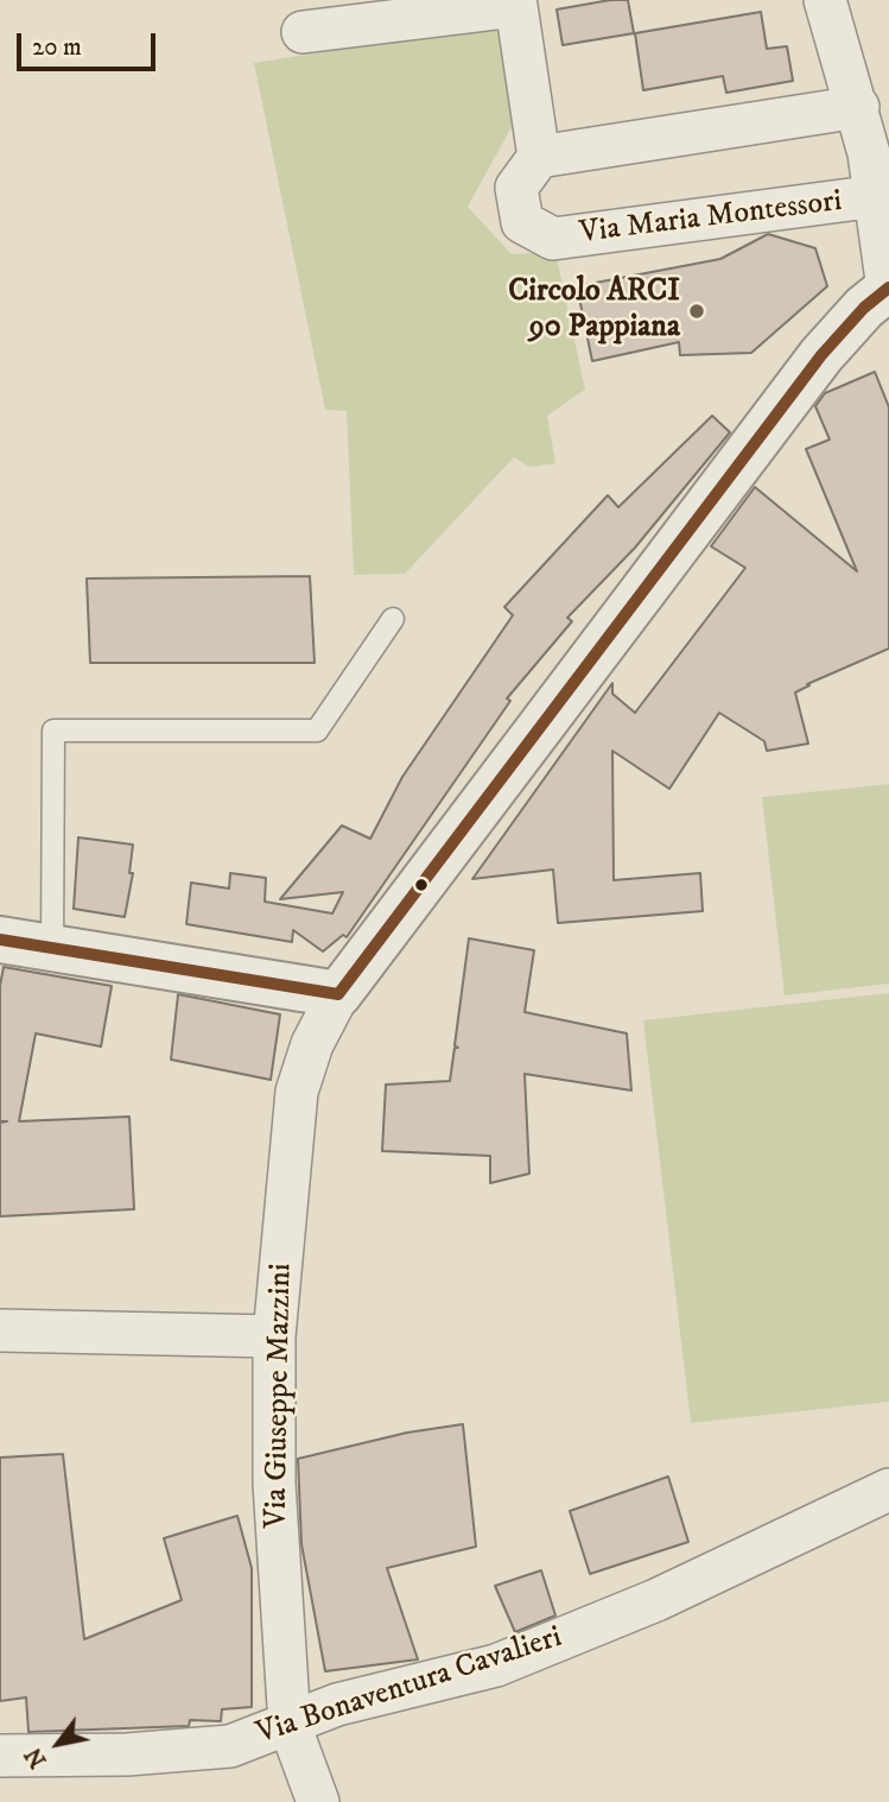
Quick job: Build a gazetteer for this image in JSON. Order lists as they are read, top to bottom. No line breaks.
{"streets":{"street":["Via Maria Montessori","Via Giuseppe Mazzini","Via Bonaventura Cavalieri"]},"crossings":[["Via Giuseppe Mazzini","Via Bonaventura Cavalieri"]],"places":["Circolo ARCI 90 Pappiana"],"scale_bar":"20 m","north":"bottom left"}
